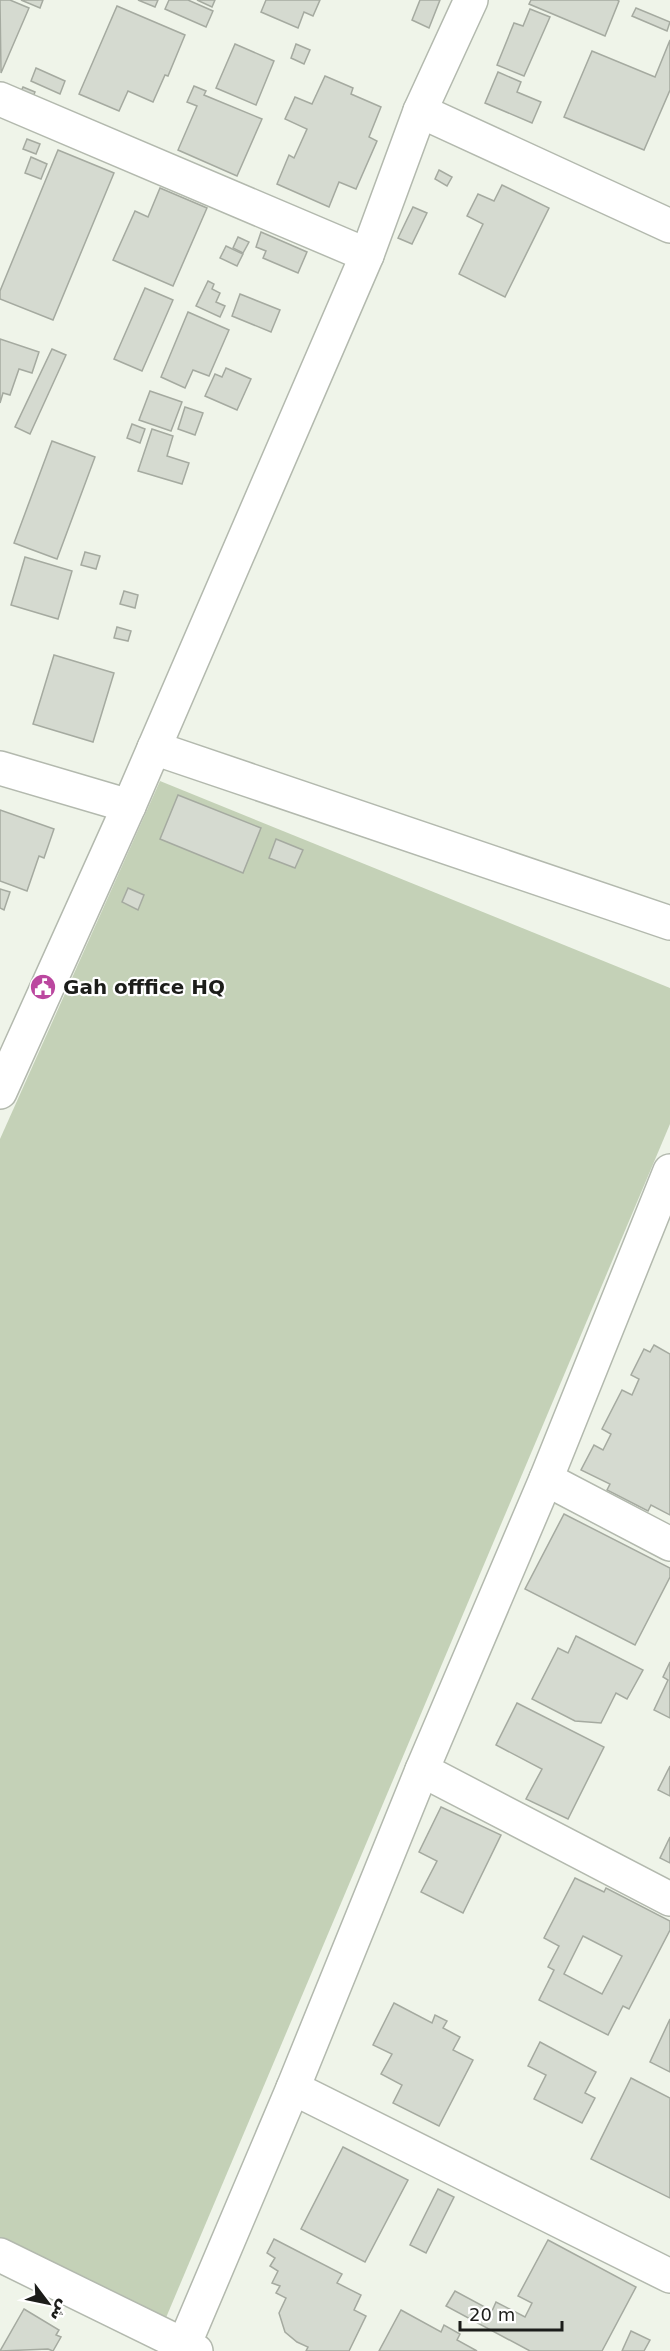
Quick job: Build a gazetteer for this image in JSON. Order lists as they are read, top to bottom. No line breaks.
{"places":{"public building":["Gah offfice HQ"]},"scale_bar":"20 m","north":"bottom right"}
